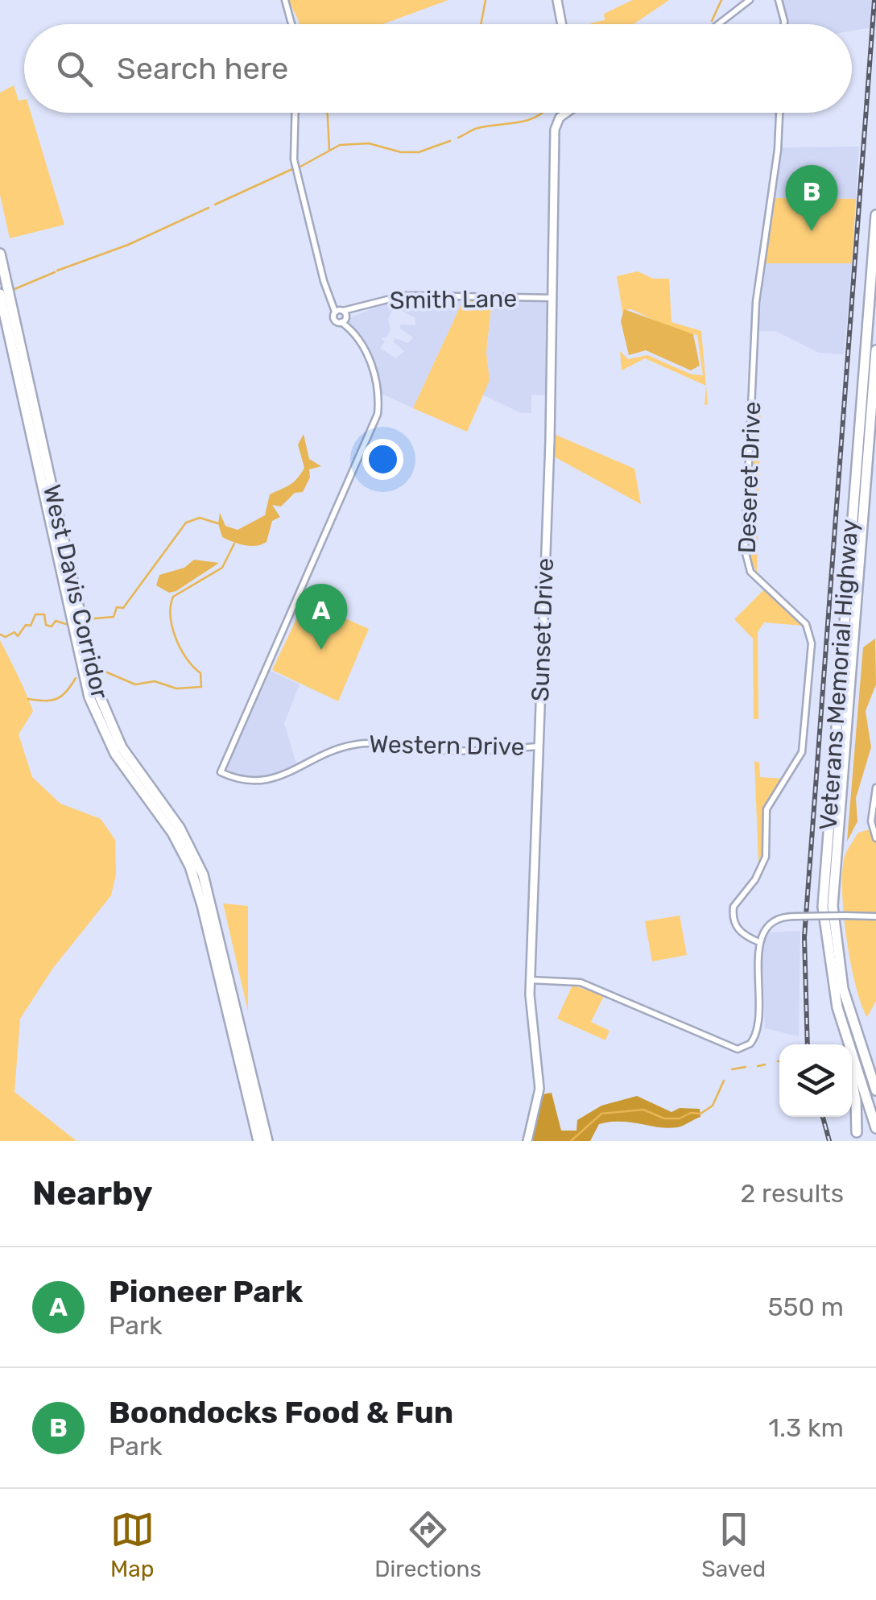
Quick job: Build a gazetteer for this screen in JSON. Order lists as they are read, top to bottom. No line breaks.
{"streets":{"highway":["West Davis Corridor","Veterans Memorial Highway"],"main road":["Sunset Drive"],"street":["Smith Lane","Deseret Drive","Western Drive"]},"crossings":[["Smith Lane","Sunset Drive"],["Smith Lane","Western Drive"],["Sunset Drive","Western Drive"]],"page":{"search":"Search here","pins":["B","A"],"heading":["Nearby","2 results"],"list":[{"mark":"A","name":"Pioneer Park","note":"Park","value":"550 m"},{"mark":"B","name":"Boondocks Food & Fun","note":"Park","value":"1.3 km"}],"nav":["Map","Directions","Saved"]}}
